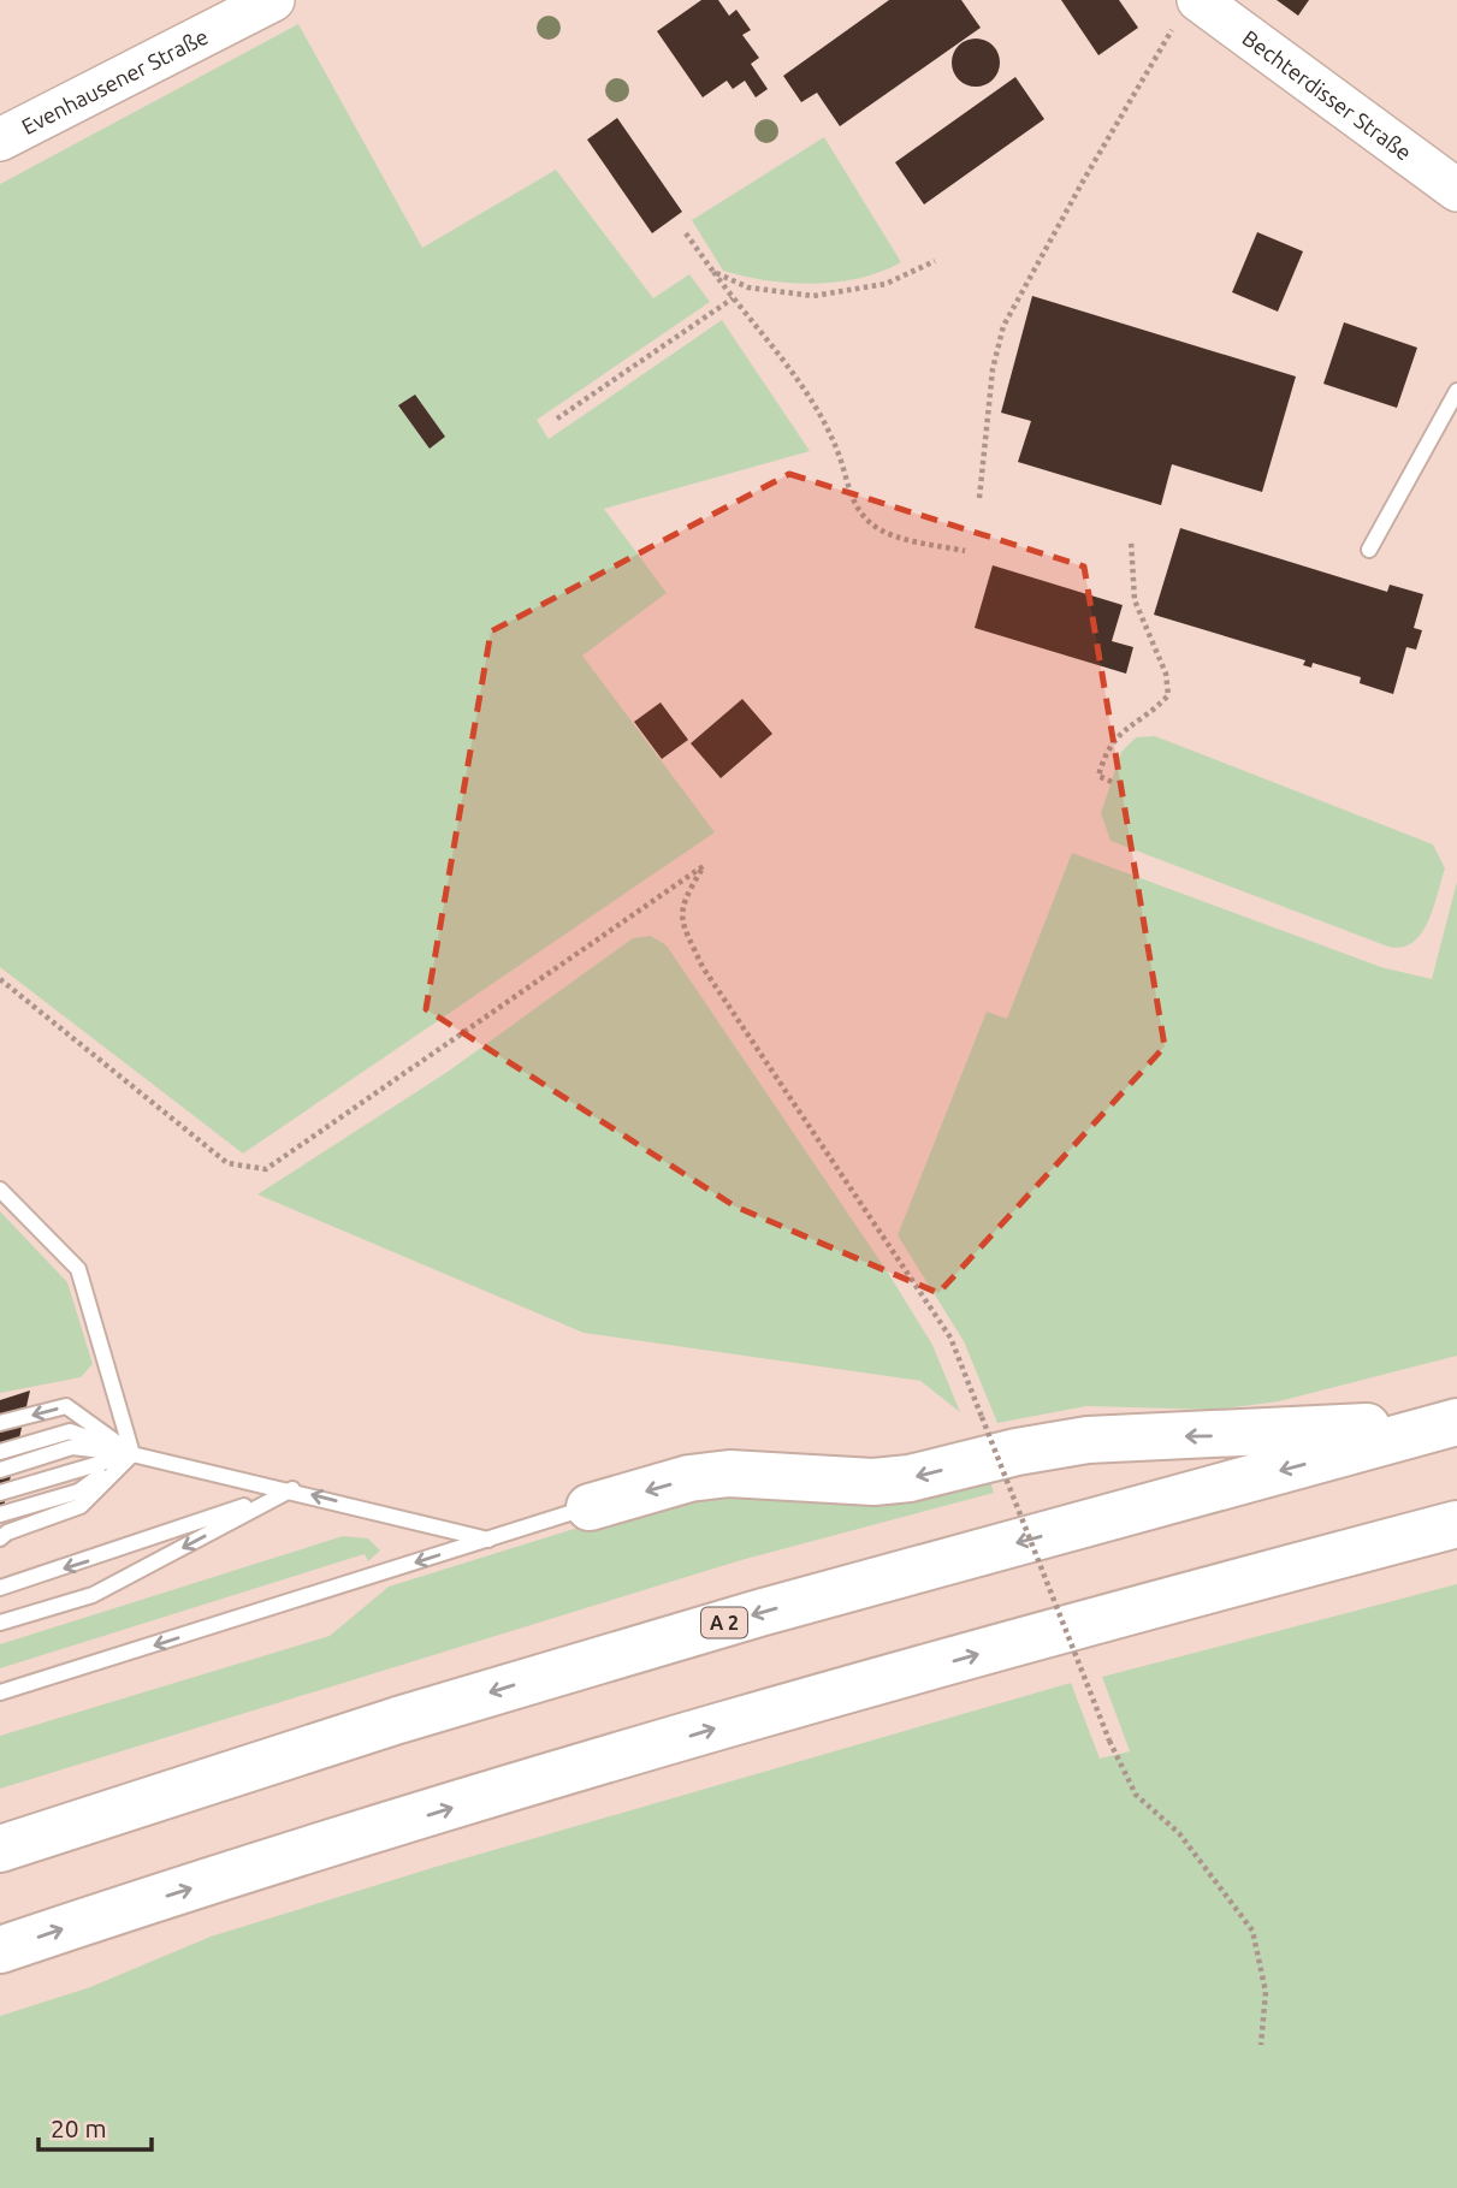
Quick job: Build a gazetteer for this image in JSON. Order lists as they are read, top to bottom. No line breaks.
{"streets":{"highway":["A 2"],"street":["Evenhausener Straße","Bechterdisser Straße"]},"scale_bar":"20 m"}
